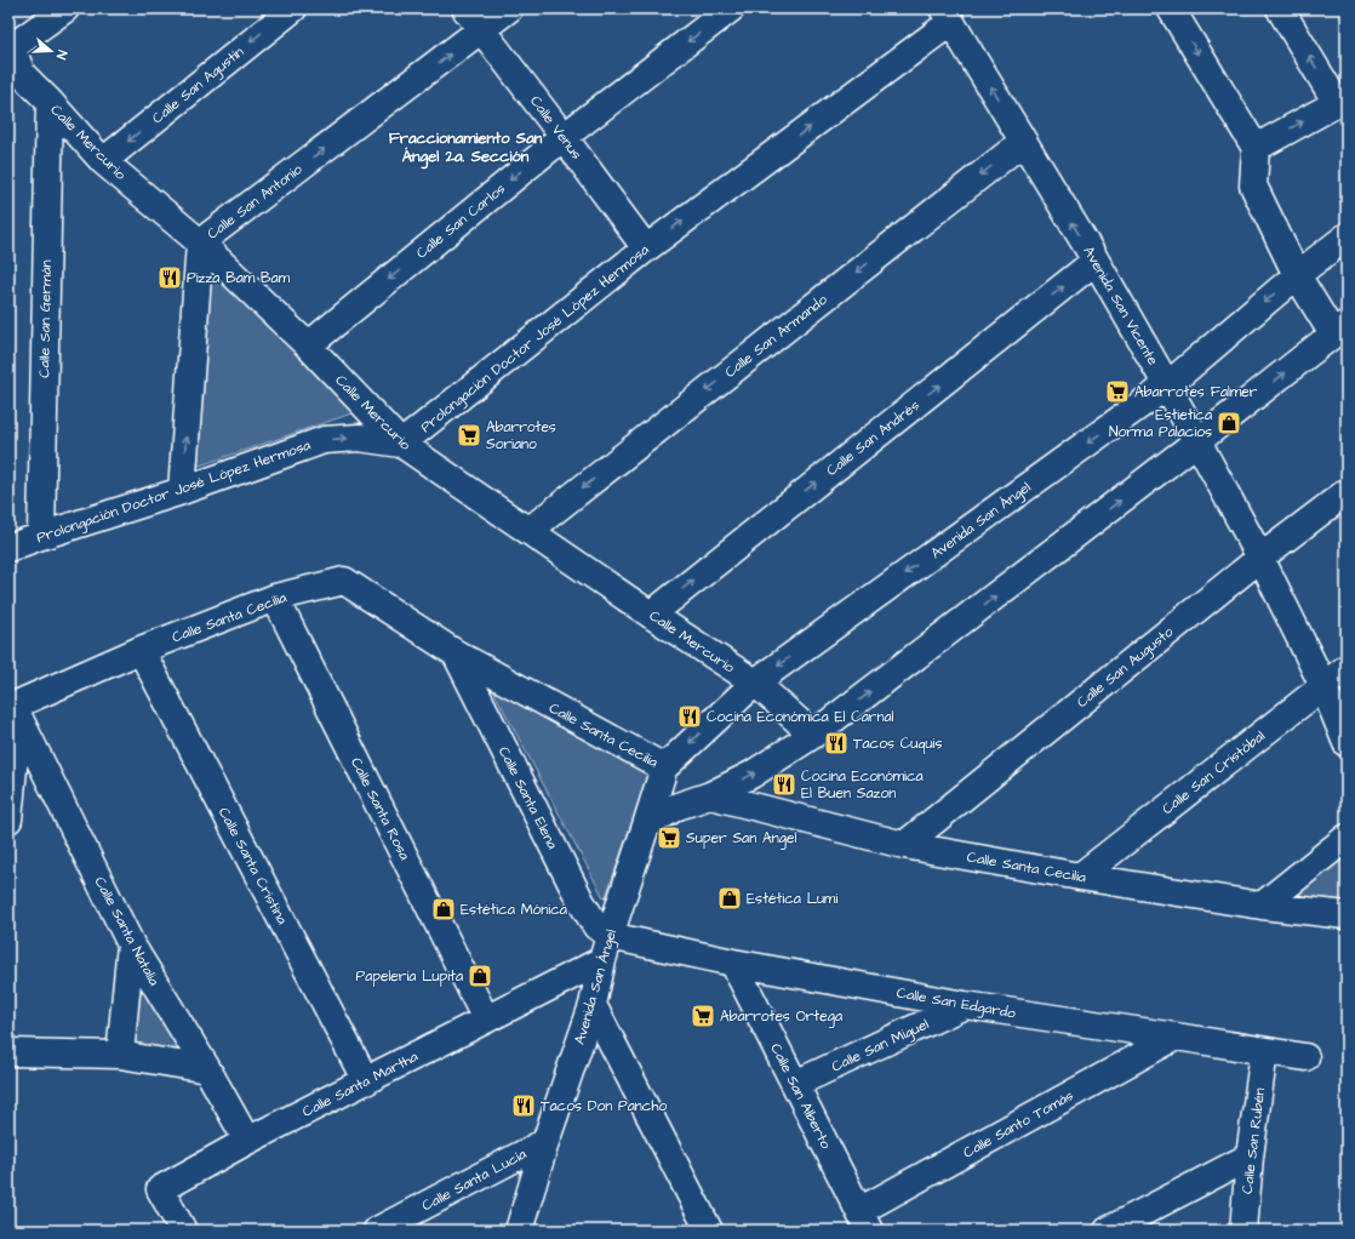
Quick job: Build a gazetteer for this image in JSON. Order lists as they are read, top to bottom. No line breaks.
{"streets":{"street":["Calle San Agustín","Calle Venus","Calle Mercurio","Calle San Antonio","Calle San Carlos","Avenida San Vicente","Calle San Germán","Calle San Armando","Prolongación Doctor José López Hermosa","Calle San Andrés","Avenida San Ángel","Calle Santa Cecilia","Calle San Augusto","Calle San Cristóbal","Calle Santa Elena","Calle Santa Rosa","Calle Santa Cristina","Calle Santa Natalia","Calle San Edgardo","Calle San Miguel","Calle Santa Martha","Calle San Alberto","Calle Santo Tomás","Calle San Rubén","Calle Santa Lucía"]},"crossings":[["Calle San Agustín","Calle Mercurio"],["Calle Venus","Calle San Antonio"],["Calle Venus","Calle San Carlos"],["Calle Venus","Prolongación Doctor José López Hermosa"],["Calle Mercurio","Calle San Antonio"],["Calle Mercurio","Calle San Carlos"],["Calle Mercurio","Calle San Germán"],["Calle Mercurio","Calle San Armando"],["Calle Mercurio","Prolongación Doctor José López Hermosa"],["Calle Mercurio","Calle San Andrés"],["Calle Mercurio","Avenida San Ángel"],["Calle San Antonio","Prolongación Doctor José López Hermosa"],["Avenida San Vicente","Calle San Armando"],["Avenida San Vicente","Prolongación Doctor José López Hermosa"],["Avenida San Vicente","Calle San Andrés"],["Avenida San Vicente","Avenida San Ángel"],["Avenida San Vicente","Calle San Augusto"],["Avenida San Vicente","Calle San Cristóbal"],["Calle San Germán","Prolongación Doctor José López Hermosa"],["Avenida San Ángel","Calle Santa Cecilia"],["Avenida San Ángel","Calle Santa Elena"],["Avenida San Ángel","Calle San Edgardo"],["Avenida San Ángel","Calle Santa Martha"],["Avenida San Ángel","Calle Santa Lucía"],["Calle Santa Cecilia","Calle San Augusto"],["Calle Santa Cecilia","Calle San Cristóbal"],["Calle Santa Cecilia","Calle Santa Elena"],["Calle Santa Cecilia","Calle Santa Rosa"],["Calle Santa Cecilia","Calle Santa Cristina"],["Calle Santa Cecilia","Calle Santa Natalia"],["Calle Santa Elena","Calle San Edgardo"],["Calle Santa Elena","Calle Santa Martha"],["Calle Santa Rosa","Calle Santa Martha"],["Calle Santa Cristina","Calle Santa Martha"],["Calle Santa Natalia","Calle Santa Martha"],["Calle San Edgardo","Calle San Miguel"],["Calle San Edgardo","Calle Santa Martha"],["Calle San Edgardo","Calle San Alberto"],["Calle San Edgardo","Calle Santo Tomás"],["Calle San Edgardo","Calle San Rubén"],["Calle San Miguel","Calle San Alberto"],["Calle San Alberto","Calle Santo Tomás"]],"one_way":["Calle San Agustín","Calle San Antonio","Calle San Carlos","Calle San Armando","Prolongación Doctor José López Hermosa"],"districts":["Fraccionamiento San Ángel 2a. Sección"],"places":{"restaurant":["Pizza Bam Bam","Cocina Económica El Carnal","Tacos Cuquis","Cocina Económica El Buen Sazon","Tacos Don Pancho"],"supermarket":["Abarrotes Falmer","Abarrotes Soriano","Super San Angel","Abarrotes Ortega"],"shop":["Estietica Norma Palacios","Estética Lumi","Estética Mónica","Papelería Lupita"]},"north":"right"}
